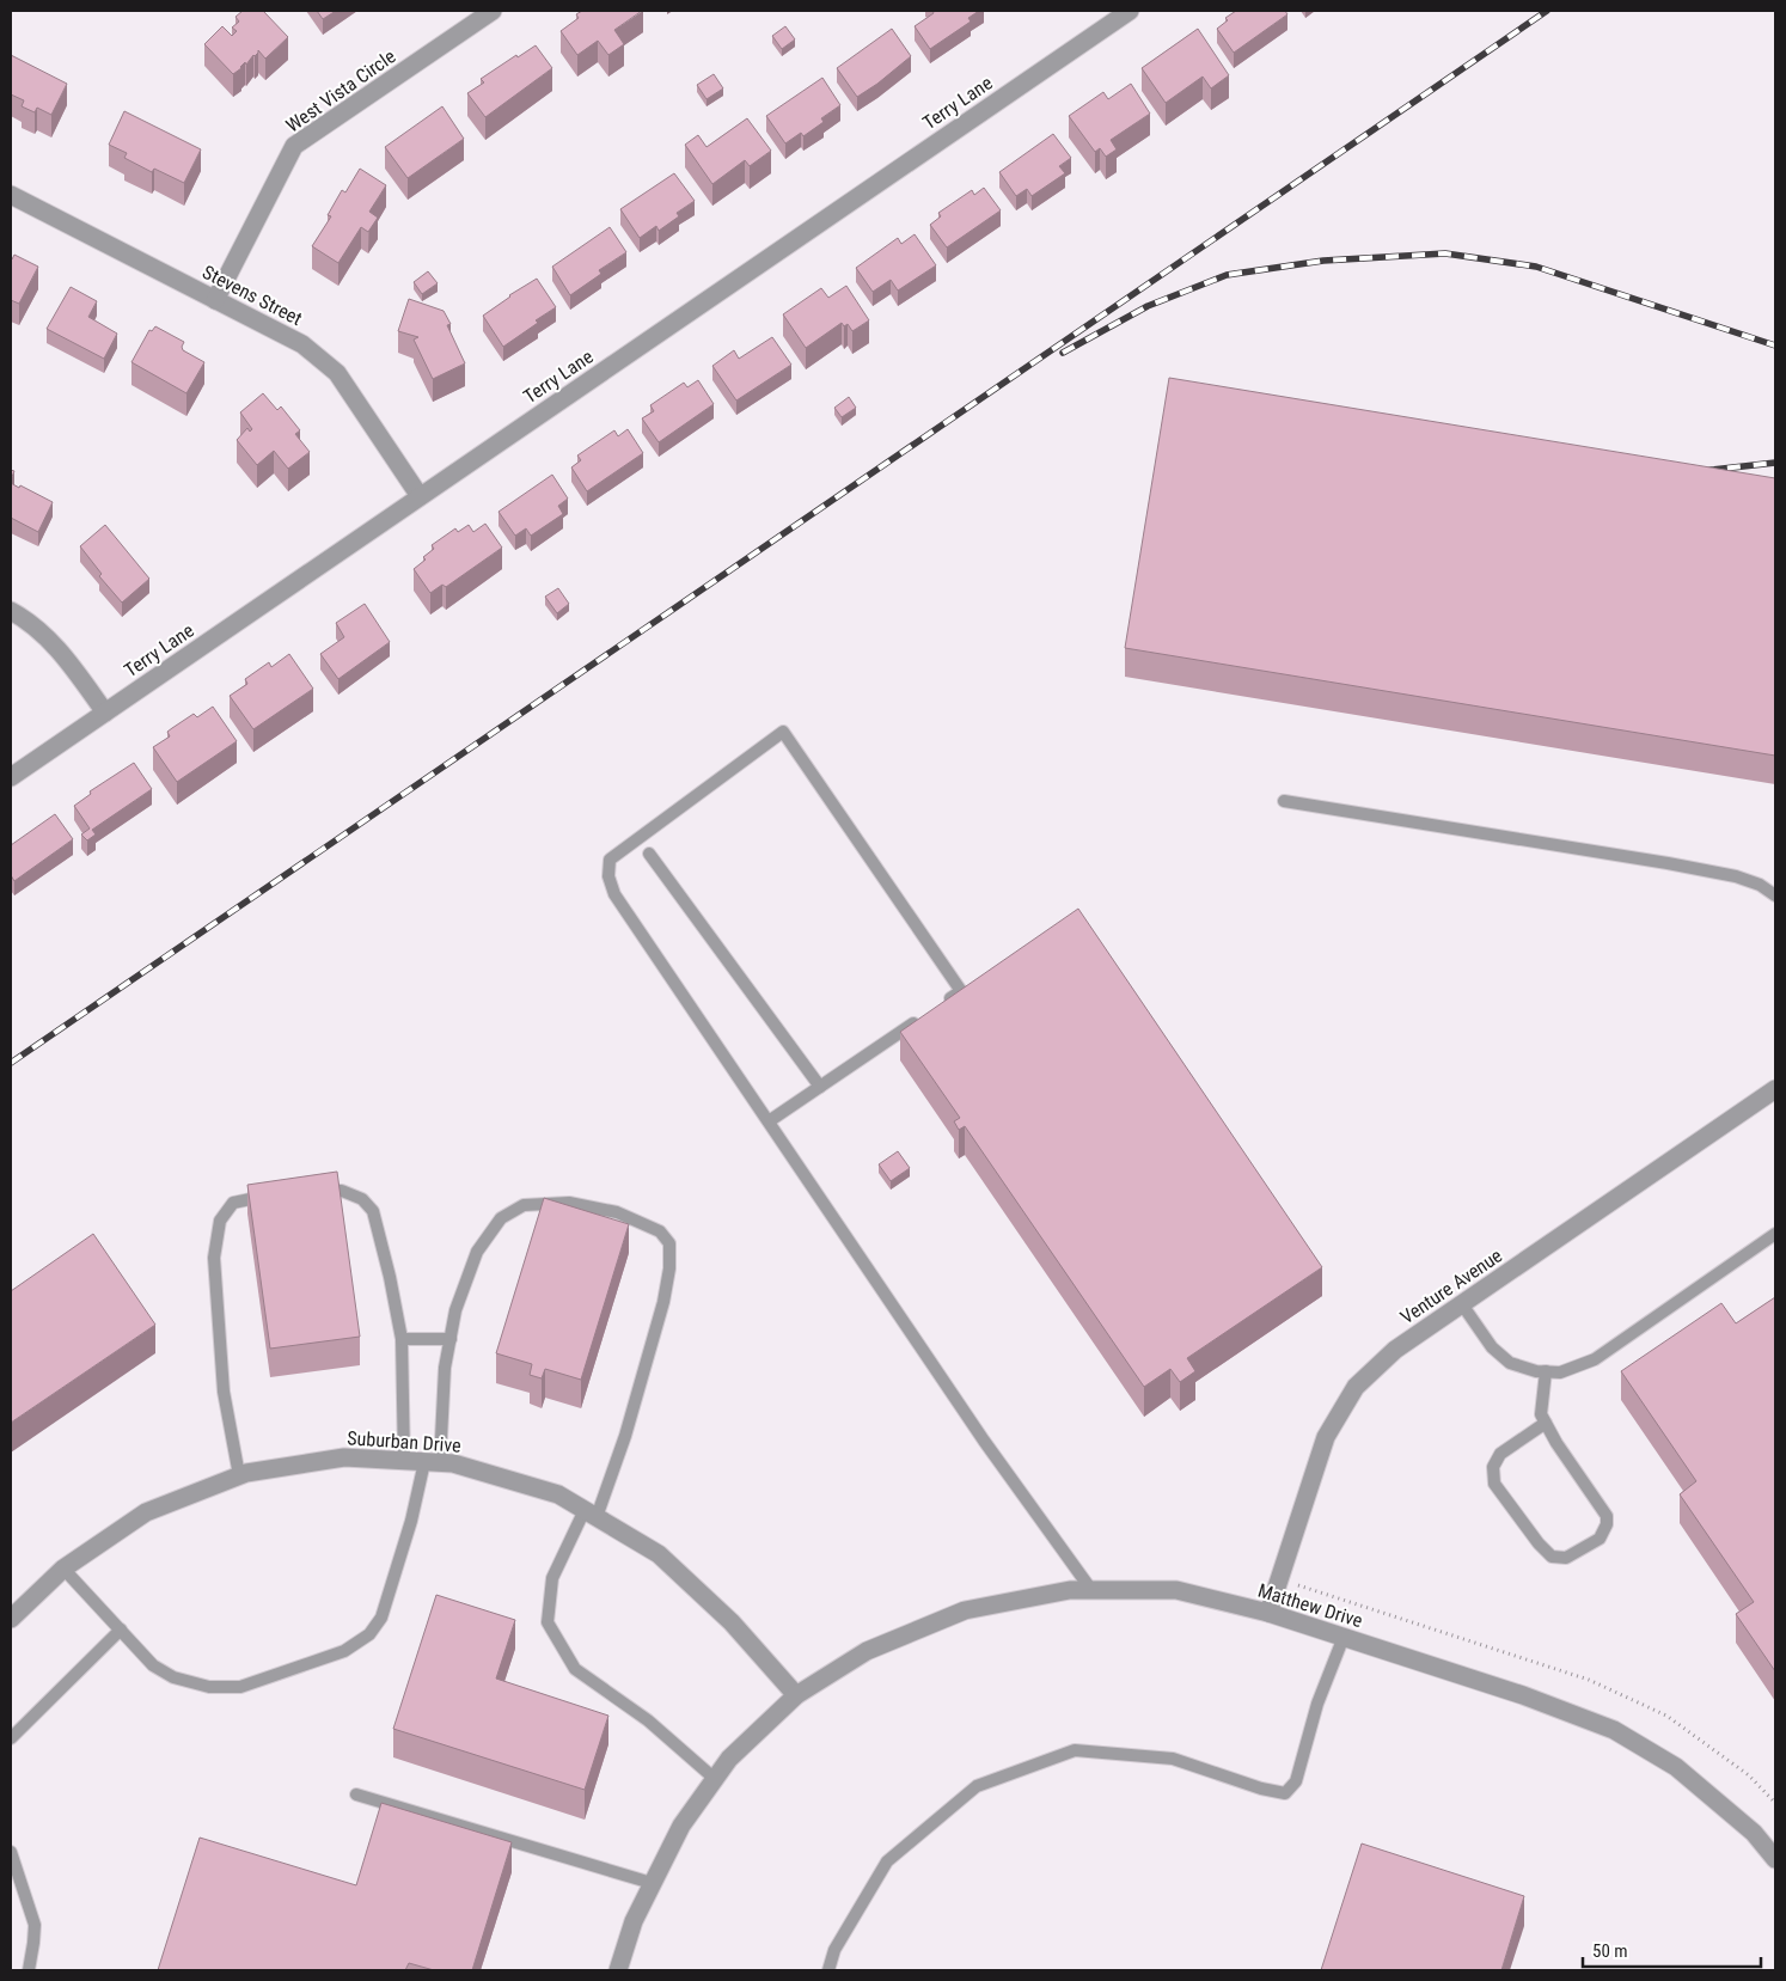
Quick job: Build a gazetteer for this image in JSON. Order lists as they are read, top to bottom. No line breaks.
{"streets":{"street":["West Vista Circle","Terry Lane","Stevens Street","Venture Avenue","Suburban Drive","Matthew Drive"]},"crossings":[["West Vista Circle","Stevens Street"],["Terry Lane","Stevens Street"],["Venture Avenue","Matthew Drive"],["Suburban Drive","Matthew Drive"]],"scale_bar":"50 m"}
